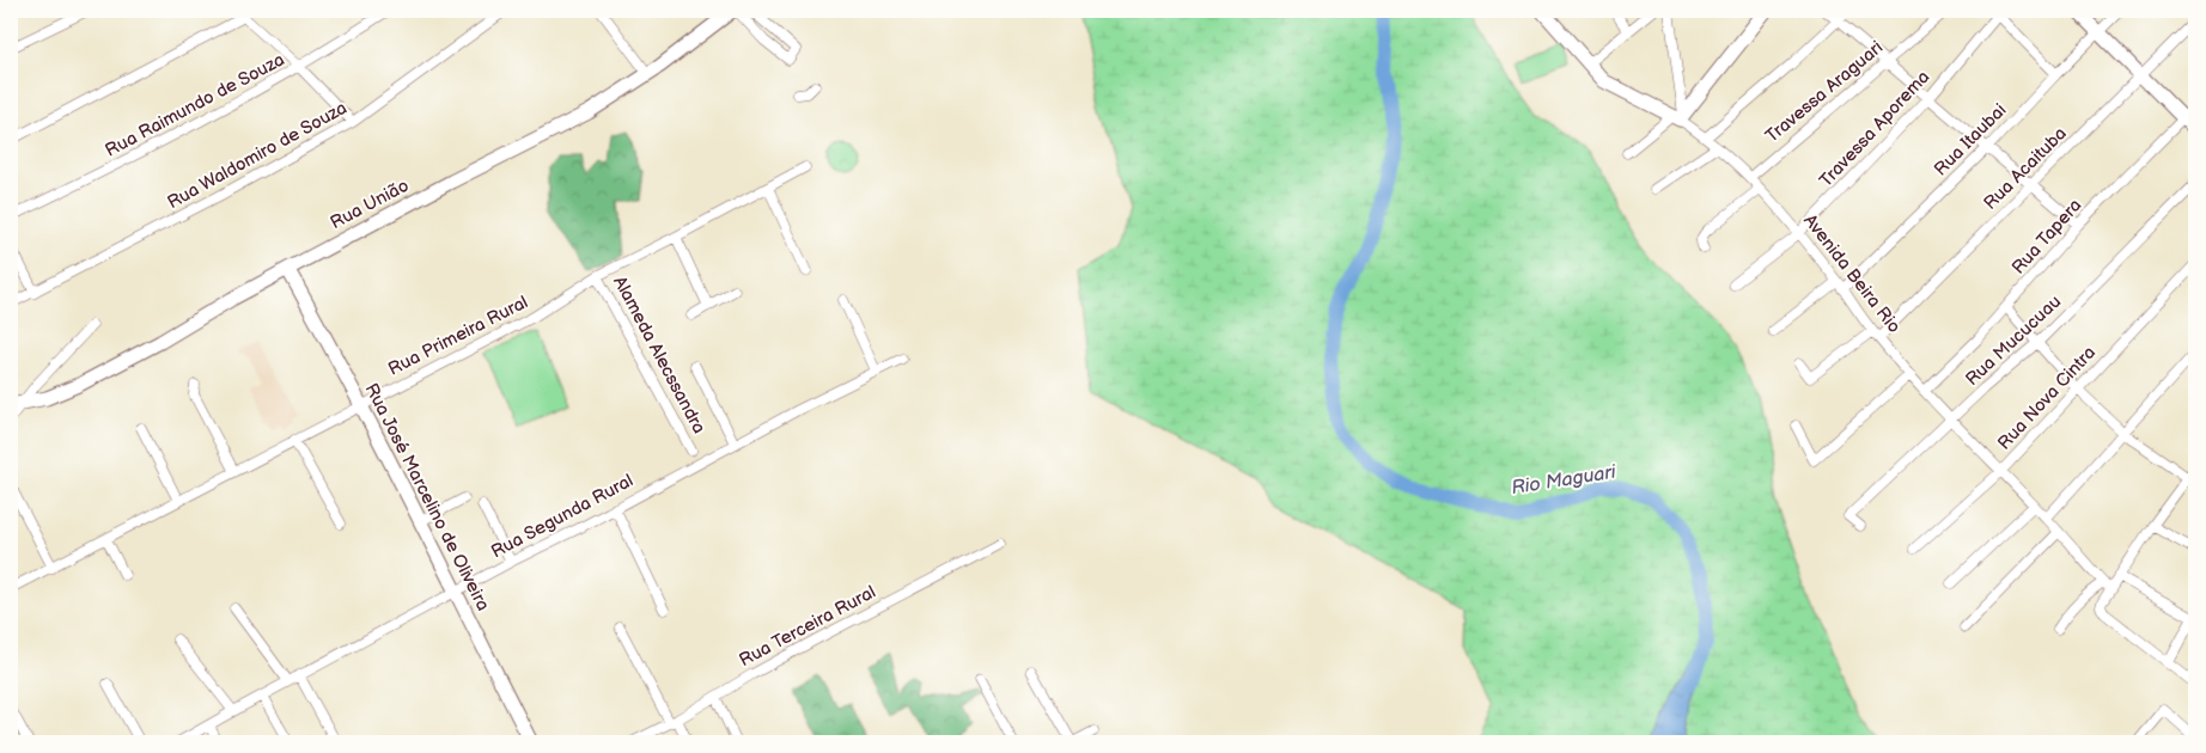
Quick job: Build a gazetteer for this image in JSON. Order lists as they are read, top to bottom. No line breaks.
{"streets":{"street":["Travessa Araguari","Rua Raimundo de Souza","Travessa Aporema","Rua Itaubai","Rua Waldomiro de Souza","Rua Acaituba","Rua União","Rua Tapera","Avenida Beira Rio","Rua Primeira Rural","Rua Mucucuau","Alameda Alecssandra","Rua Nova Cintra","Rua José Marcelino de Oliveira","Rua Segunda Rural","Rua Terceira Rural"]},"crossings":[["Travessa Araguari","Avenida Beira Rio"],["Travessa Aporema","Avenida Beira Rio"],["Rua Itaubai","Avenida Beira Rio"],["Rua Acaituba","Avenida Beira Rio"],["Rua União","Rua José Marcelino de Oliveira"],["Rua Tapera","Avenida Beira Rio"],["Avenida Beira Rio","Rua Mucucuau"],["Avenida Beira Rio","Rua Nova Cintra"],["Rua Primeira Rural","Alameda Alecssandra"],["Rua Primeira Rural","Rua José Marcelino de Oliveira"],["Rua José Marcelino de Oliveira","Rua Segunda Rural"]],"water":["Rio Maguari"]}
